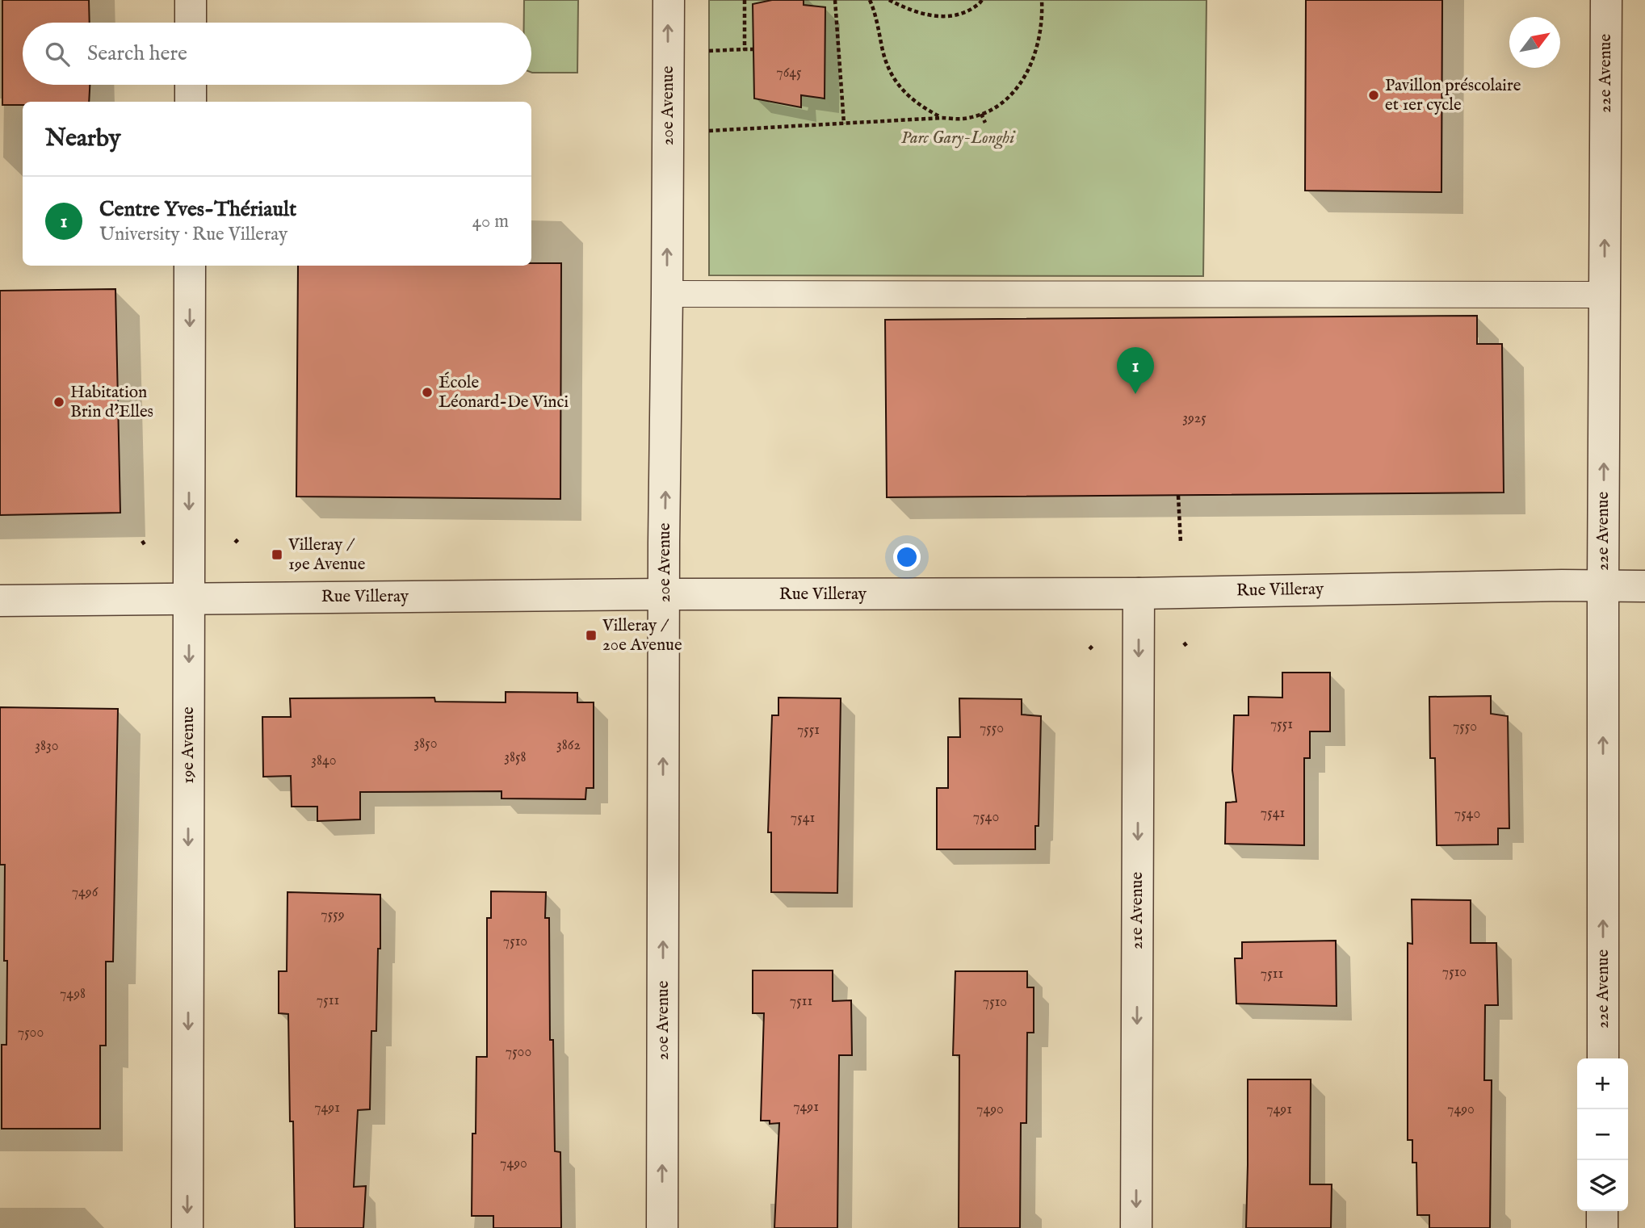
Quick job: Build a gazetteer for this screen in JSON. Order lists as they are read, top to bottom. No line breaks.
{"streets":{"street":["22e Avenue","20e Avenue","Rue Villeray","19e Avenue","21e Avenue"]},"crossings":[["22e Avenue","Rue Villeray"],["20e Avenue","Rue Villeray"],["Rue Villeray","19e Avenue"],["Rue Villeray","21e Avenue"]],"one_way":["22e Avenue","20e Avenue","19e Avenue","21e Avenue"],"parks":["Parc Gary-Longhi"],"places":{"other":["Pavillon préscolaire et 1er cycle","École Léonard-De Vinci","Habitation Brin d'Elles"],"transit":["Villeray / 19e Avenue","Villeray / 20e Avenue"]},"house_numbers":["7645","3925","7551","7550","7550","7551","3850","3862","3830","3858","3840","7541","7540","7540","7541","7496","7559","7510","7510","7511","7498","7511","7511","7510","7500","7500","7491","7491","7490","7491","7490","7490"],"north":"top right","page":{"search":"Search here","heading":"Nearby","list":[{"mark":"1","name":"Centre Yves-Thériault","note":"University · Rue Villeray","value":"40 m"}],"pins":"1","map_buttons":["+","−"]}}
